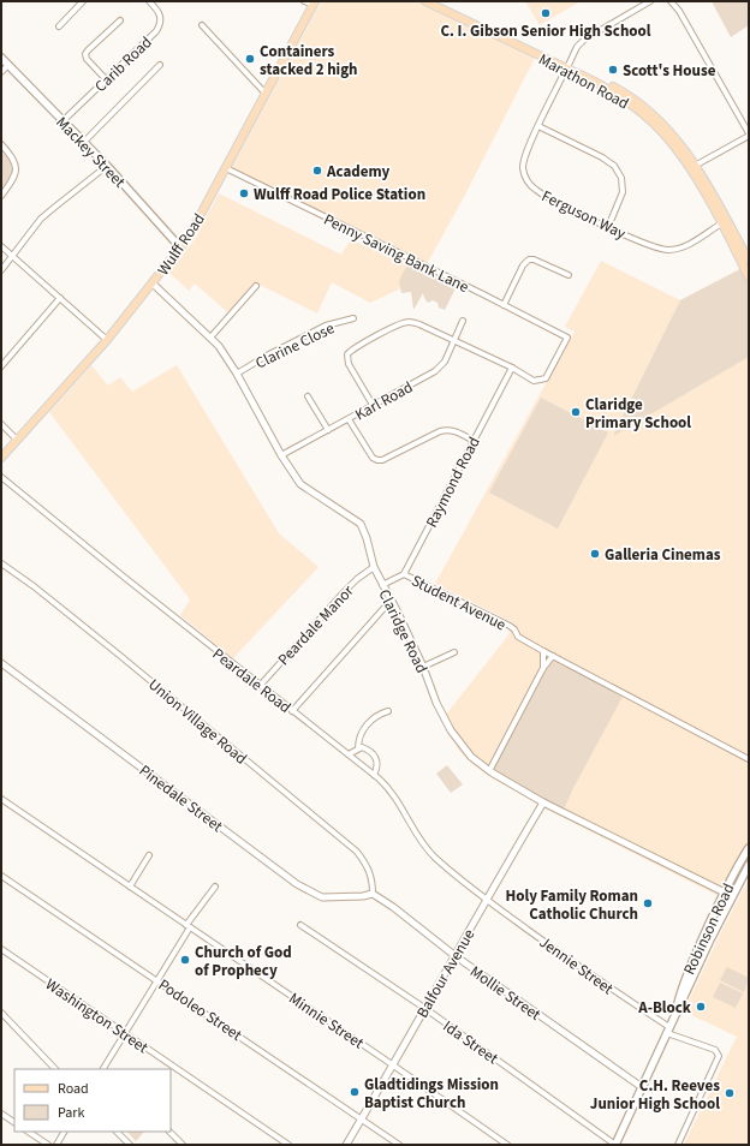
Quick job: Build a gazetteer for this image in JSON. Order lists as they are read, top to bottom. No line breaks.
{"streets":{"main road":["Marathon Road","Mackey Street","Wulff Road","Robinson Road"],"street":["Carib Road","Ferguson Way","Penny Saving Bank Lane","Clarine Close","Karl Road","Raymond Road","Student Avenue","Peardale Manor","Claridge Road","Peardale Road","Union Village Road","Pinedale Street","Jennie Street","Balfour Avenue","Mollie Street","Podoleo Street","Washington Street","Minnie Street","Ida Street"]},"crossings":[["Carib Road","Mackey Street"],["Marathon Road","Ferguson Way"],["Mackey Street","Wulff Road"],["Wulff Road","Penny Saving Bank Lane"],["Wulff Road","Claridge Road"],["Penny Saving Bank Lane","Raymond Road"],["Clarine Close","Claridge Road"],["Karl Road","Claridge Road"],["Raymond Road","Student Avenue"],["Peardale Manor","Claridge Road"],["Peardale Manor","Peardale Road"],["Claridge Road","Robinson Road"],["Claridge Road","Balfour Avenue"],["Peardale Road","Jennie Street"],["Peardale Road","Balfour Avenue"],["Union Village Road","Pinedale Street"],["Union Village Road","Mollie Street"],["Pinedale Street","Mollie Street"],["Robinson Road","Jennie Street"],["Robinson Road","Mollie Street"],["Robinson Road","Ida Street"],["Jennie Street","Balfour Avenue"],["Balfour Avenue","Mollie Street"],["Balfour Avenue","Podoleo Street"],["Balfour Avenue","Minnie Street"],["Balfour Avenue","Ida Street"]],"places":["C. I. Gibson Senior High School","Containers stacked 2 high","Scott's House","Academy","Wulff Road Police Station","Claridge Primary School","Galleria Cinemas","Holy Family Roman Catholic Church","Church of God of Prophecy","A-Block","Gladtidings Mission Baptist Church","C.H. Reeves Junior High School"],"legend":["Road","Park"]}
